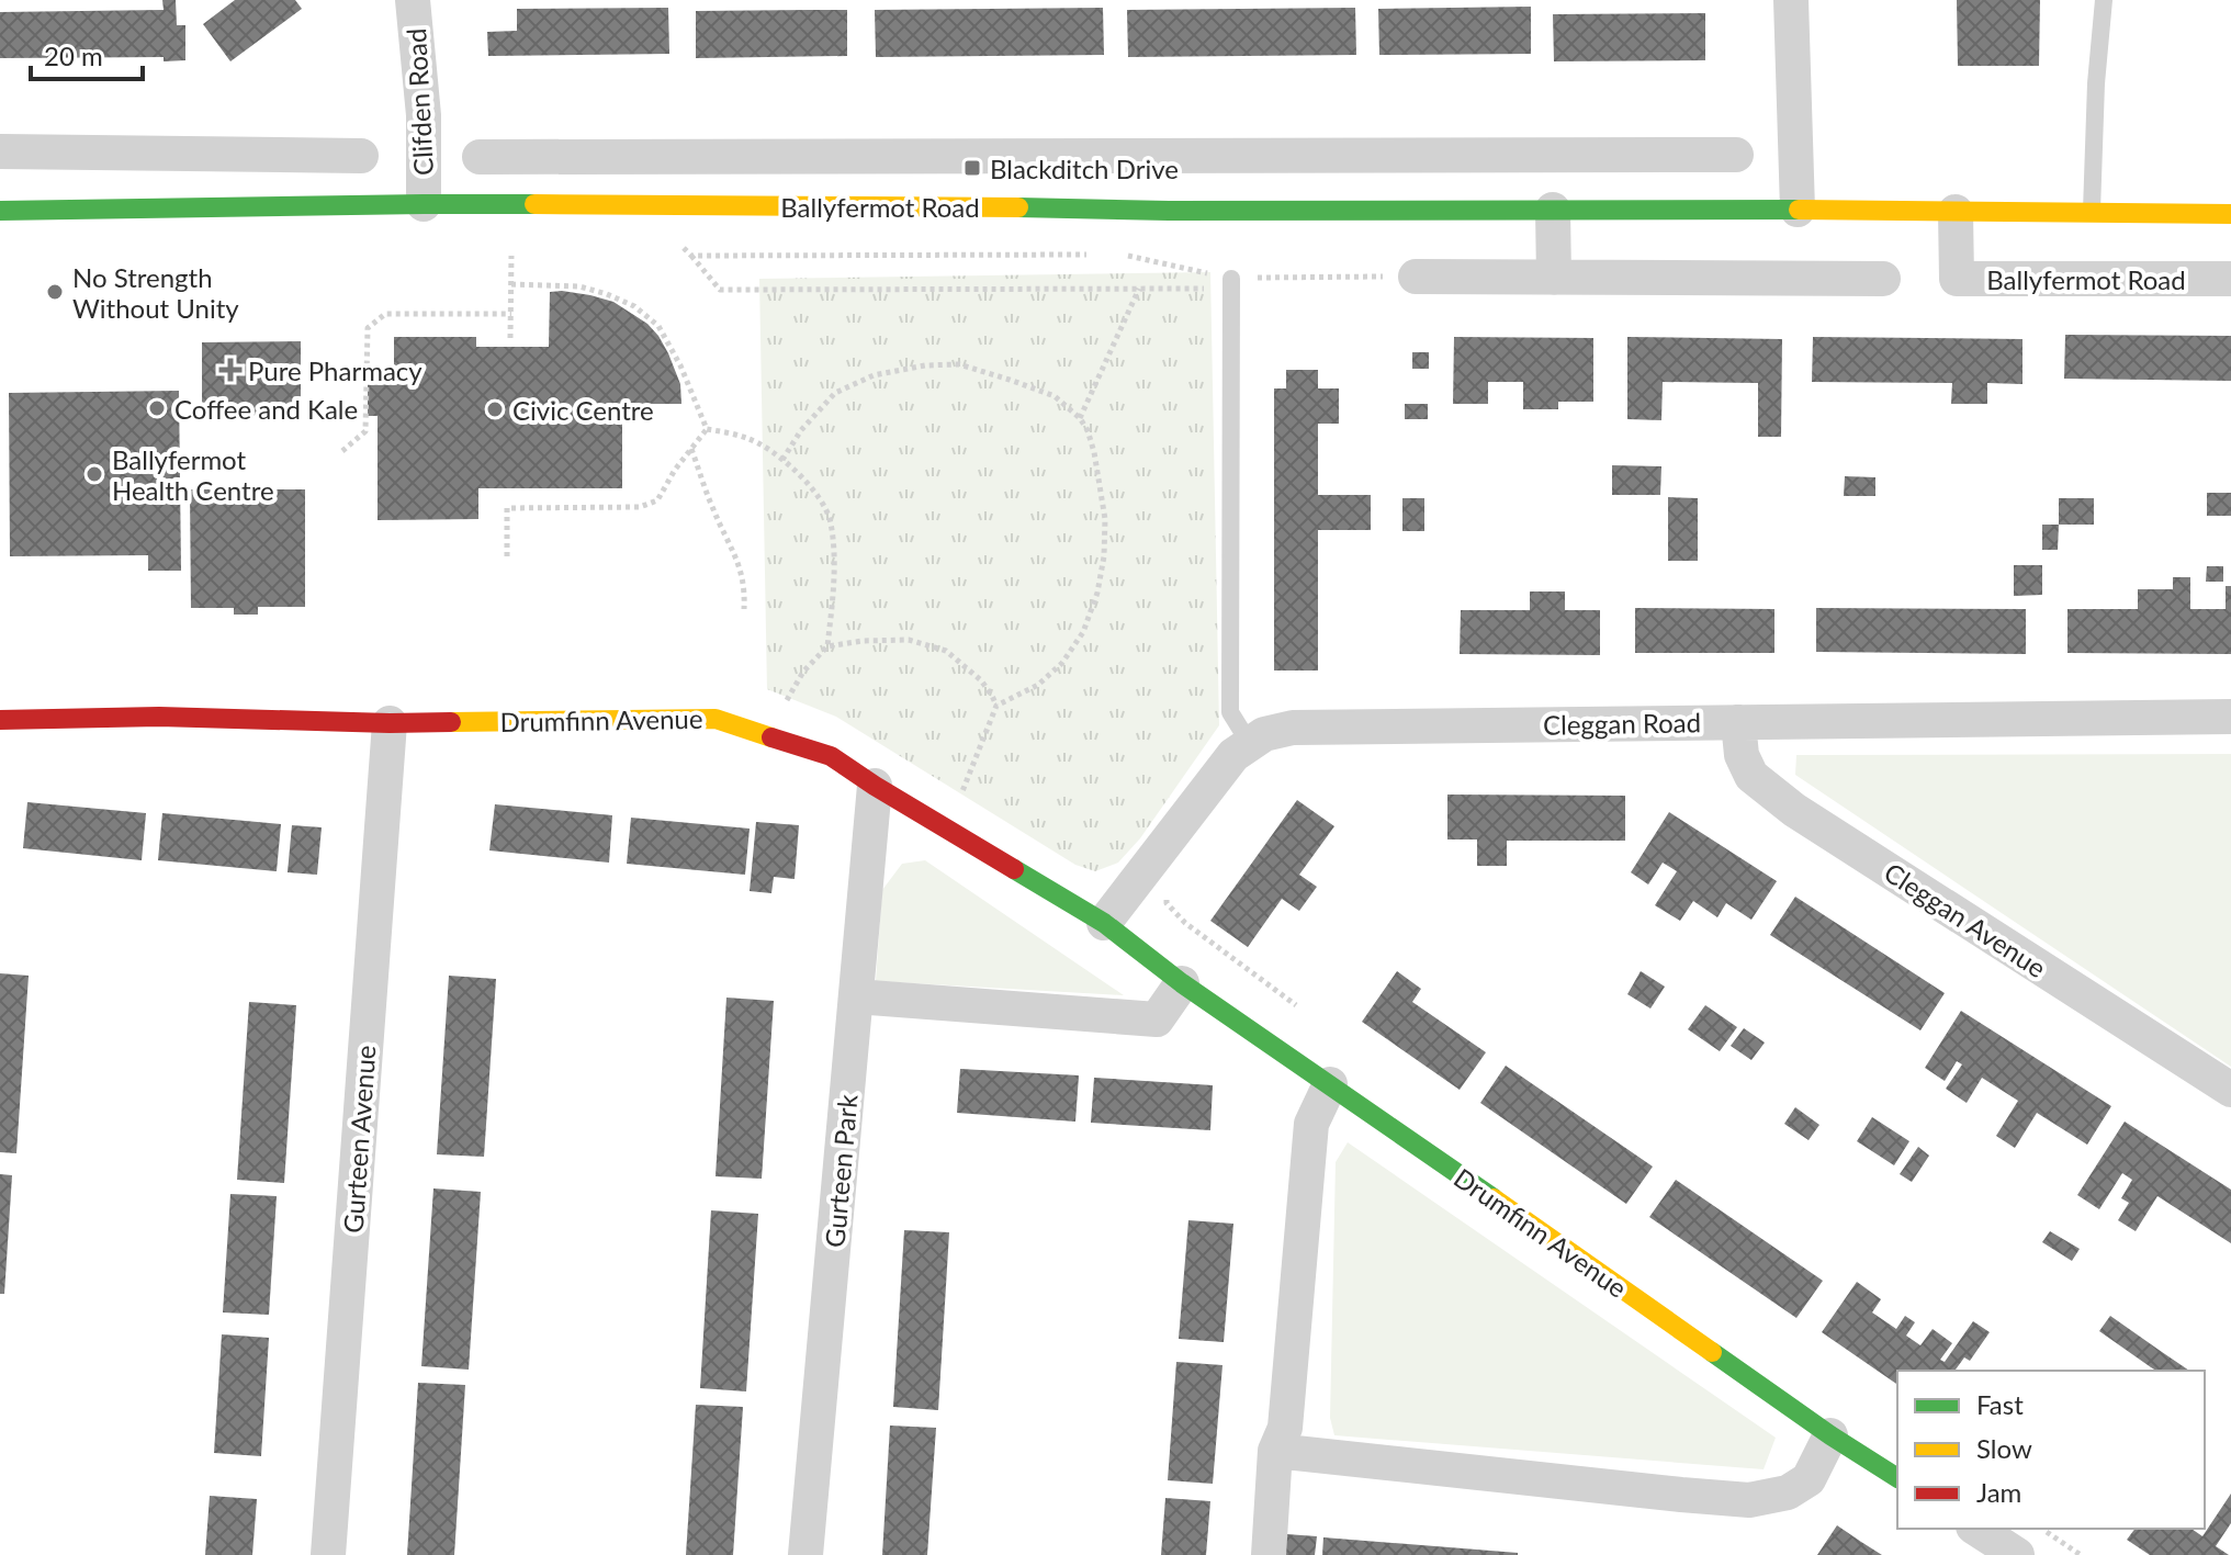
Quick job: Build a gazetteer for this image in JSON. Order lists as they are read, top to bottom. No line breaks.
{"streets":{"main road":["Ballyfermot Road","Drumfinn Avenue"],"street":["Clifden Road","Cleggan Road","Cleggan Avenue","Gurteen Avenue","Gurteen Park"]},"crossings":[["Clifden Road","Ballyfermot Road"],["Drumfinn Avenue","Cleggan Road"],["Drumfinn Avenue","Gurteen Avenue"],["Drumfinn Avenue","Gurteen Park"],["Cleggan Road","Cleggan Avenue"]],"places":{"transit":["Blackditch Drive"],"other":["No Strength Without Unity","Coffee and Kale","Civic Centre","Ballyfermot Health Centre"],"health":["Pure Pharmacy"]},"legend":["Fast","Slow","Jam"],"scale_bar":"20 m"}
